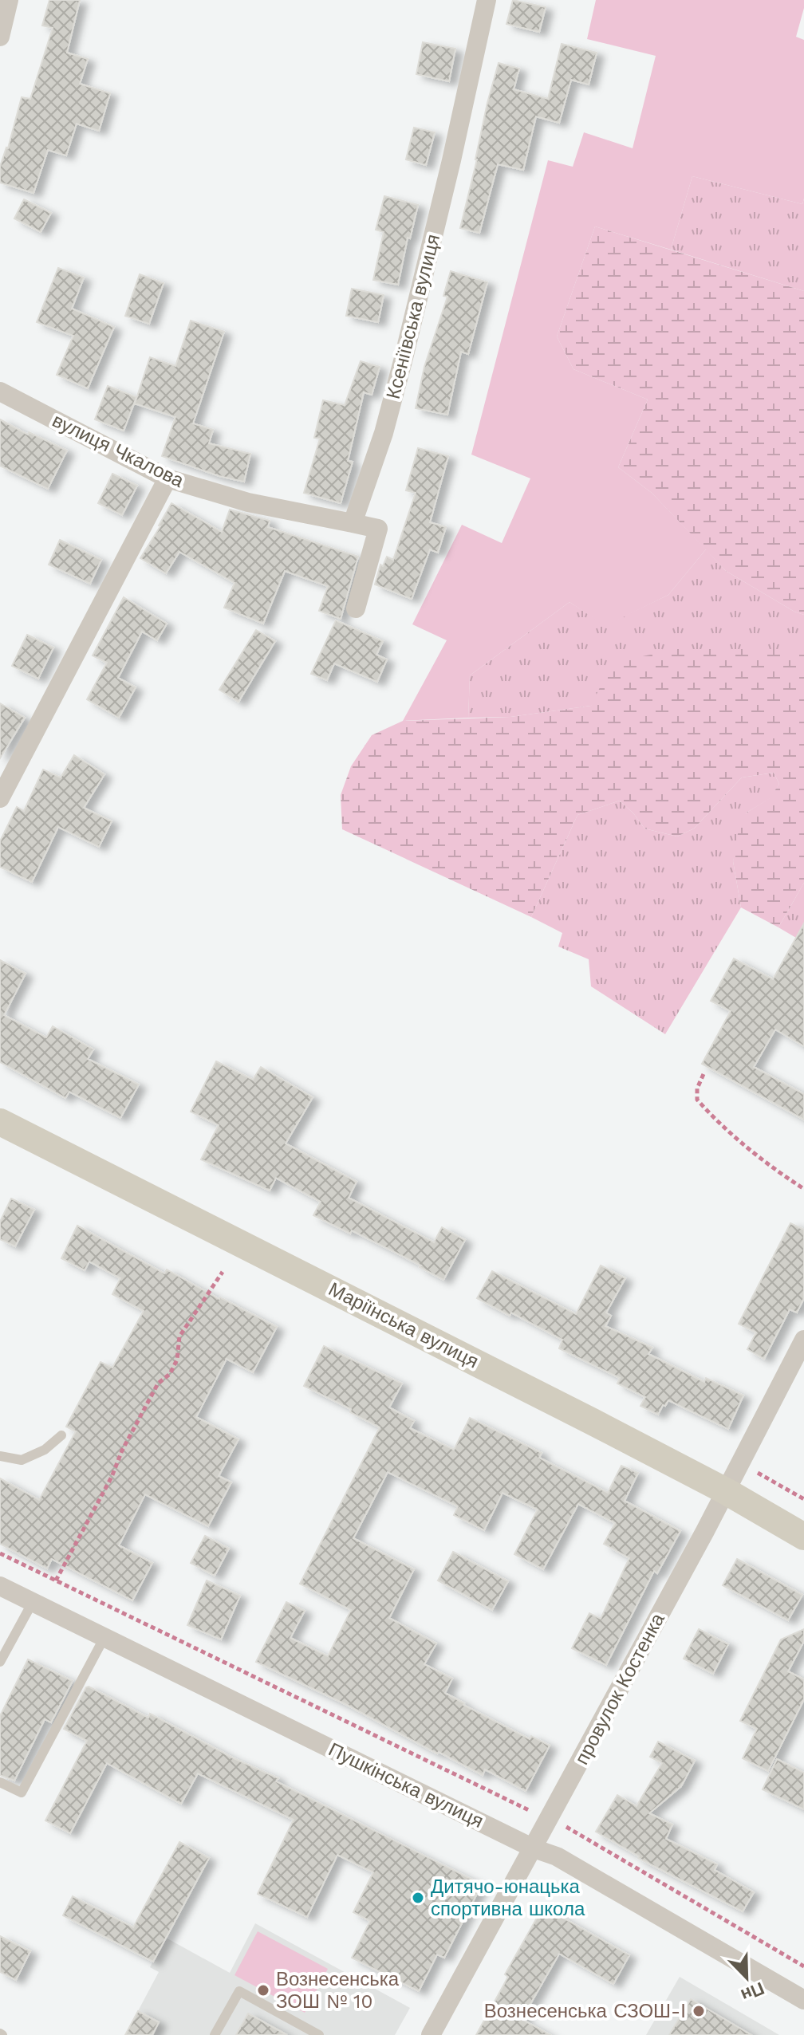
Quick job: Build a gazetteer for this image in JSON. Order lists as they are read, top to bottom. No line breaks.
{"streets":{"main road":["Маріїнська вулиця"],"street":["Ксеніївська вулиця","вулиця Чкалова","провулок Костенка","Пушкінська вулиця"]},"crossings":[["Ксеніївська вулиця","вулиця Чкалова"],["Маріїнська вулиця","провулок Костенка"],["провулок Костенка","Пушкінська вулиця"]],"places":["Дитячо-юнацька спортивна школа","Вознесенська ЗОШ № 10","Вознесенська СЗОШ-І"],"north":"bottom right"}
